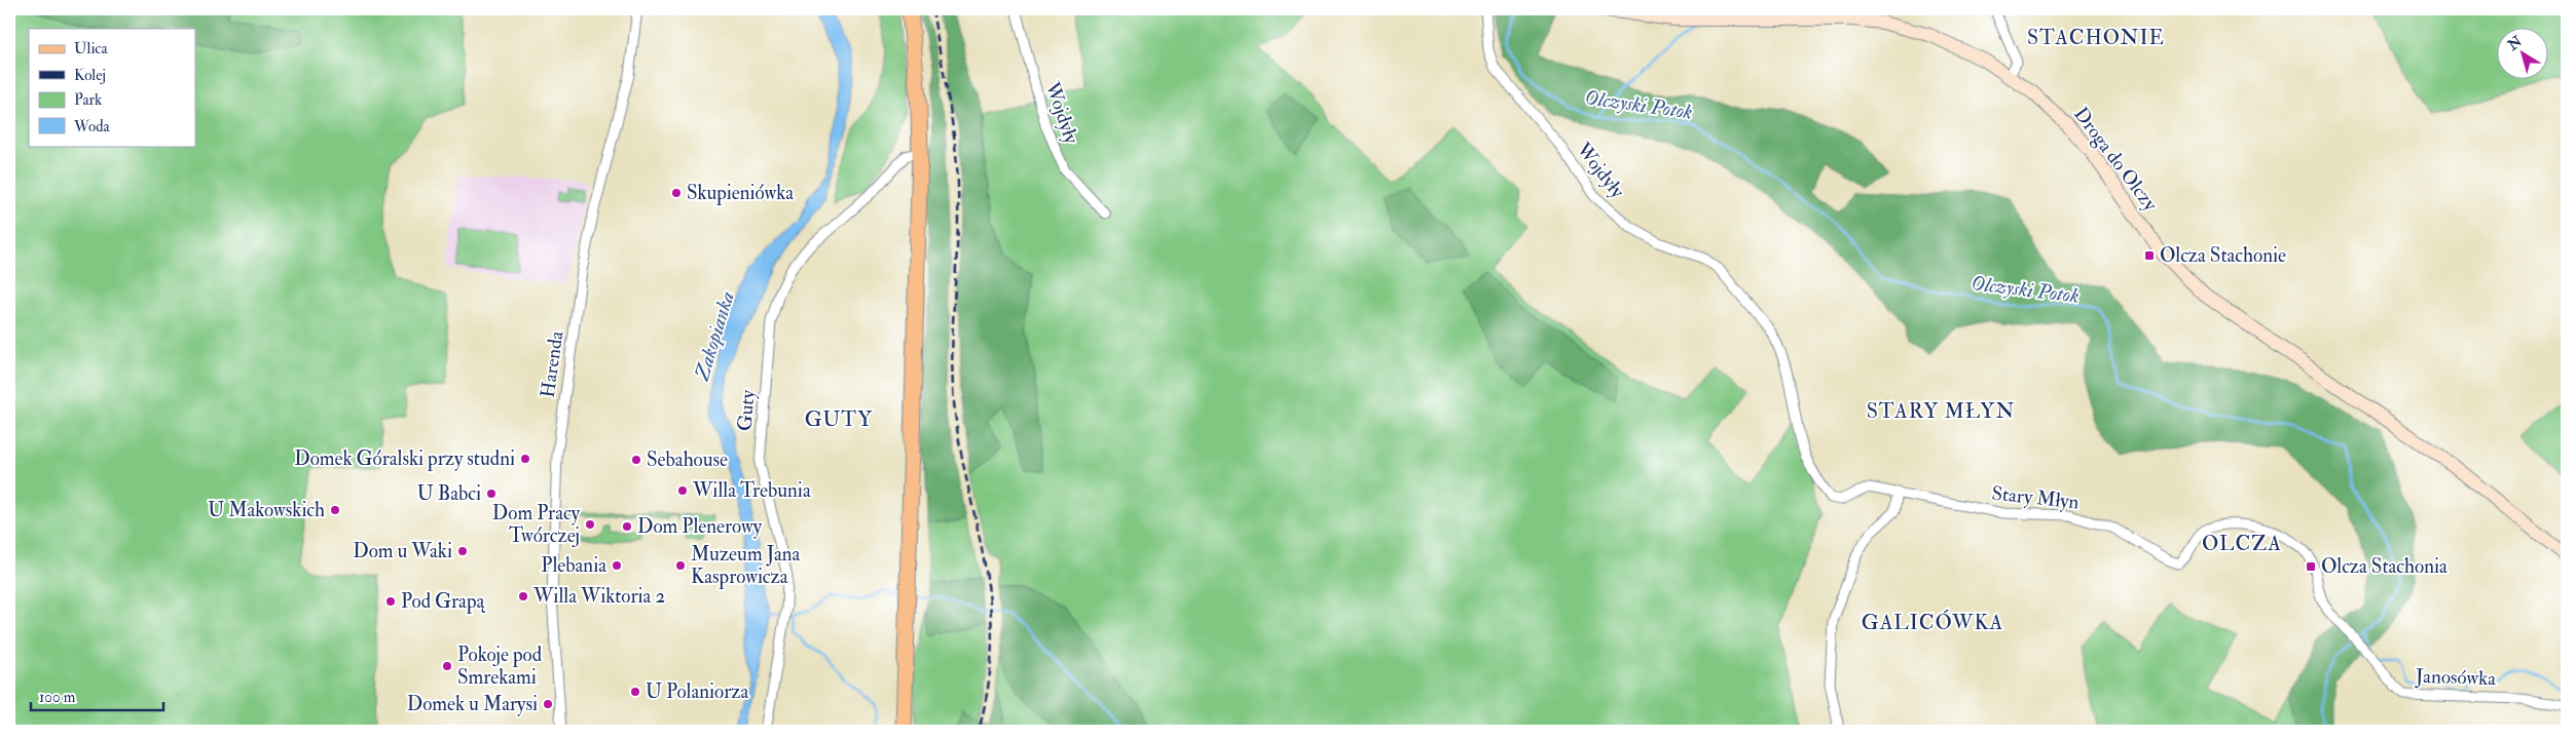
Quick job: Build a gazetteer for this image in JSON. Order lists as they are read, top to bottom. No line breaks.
{"streets":{"street":["Wojdyły","Droga do Olczy","Harenda","Guty","Stary Młyn","Janosówka"]},"crossings":[["Wojdyły","Stary Młyn"],["Stary Młyn","Janosówka"]],"districts":["STACHONIE","STARY MŁYN","GUTY","OLCZA","GALICÓWKA"],"water":["Olczyski Potok","Zakopianka"],"places":{"other":["Skupieniówka","Domek Góralski przy studni","Sebahouse","Willa Trebunia","U Babci","U Makowskich","Dom Pracy Twórczej","Dom Plenerowy","Dom u Waki","Plebania","Muzeum Jana Kasprowicza","Willa Wiktoria 2","Pod Grapą","Pokoje pod Smrekami","U Polaniorza","Domek u Marysi"],"transit":["Olcza Stachonie","Olcza Stachonia"]},"legend":["Ulica","Kolej","Park","Woda"],"scale_bar":"100 m","north":"top left"}
